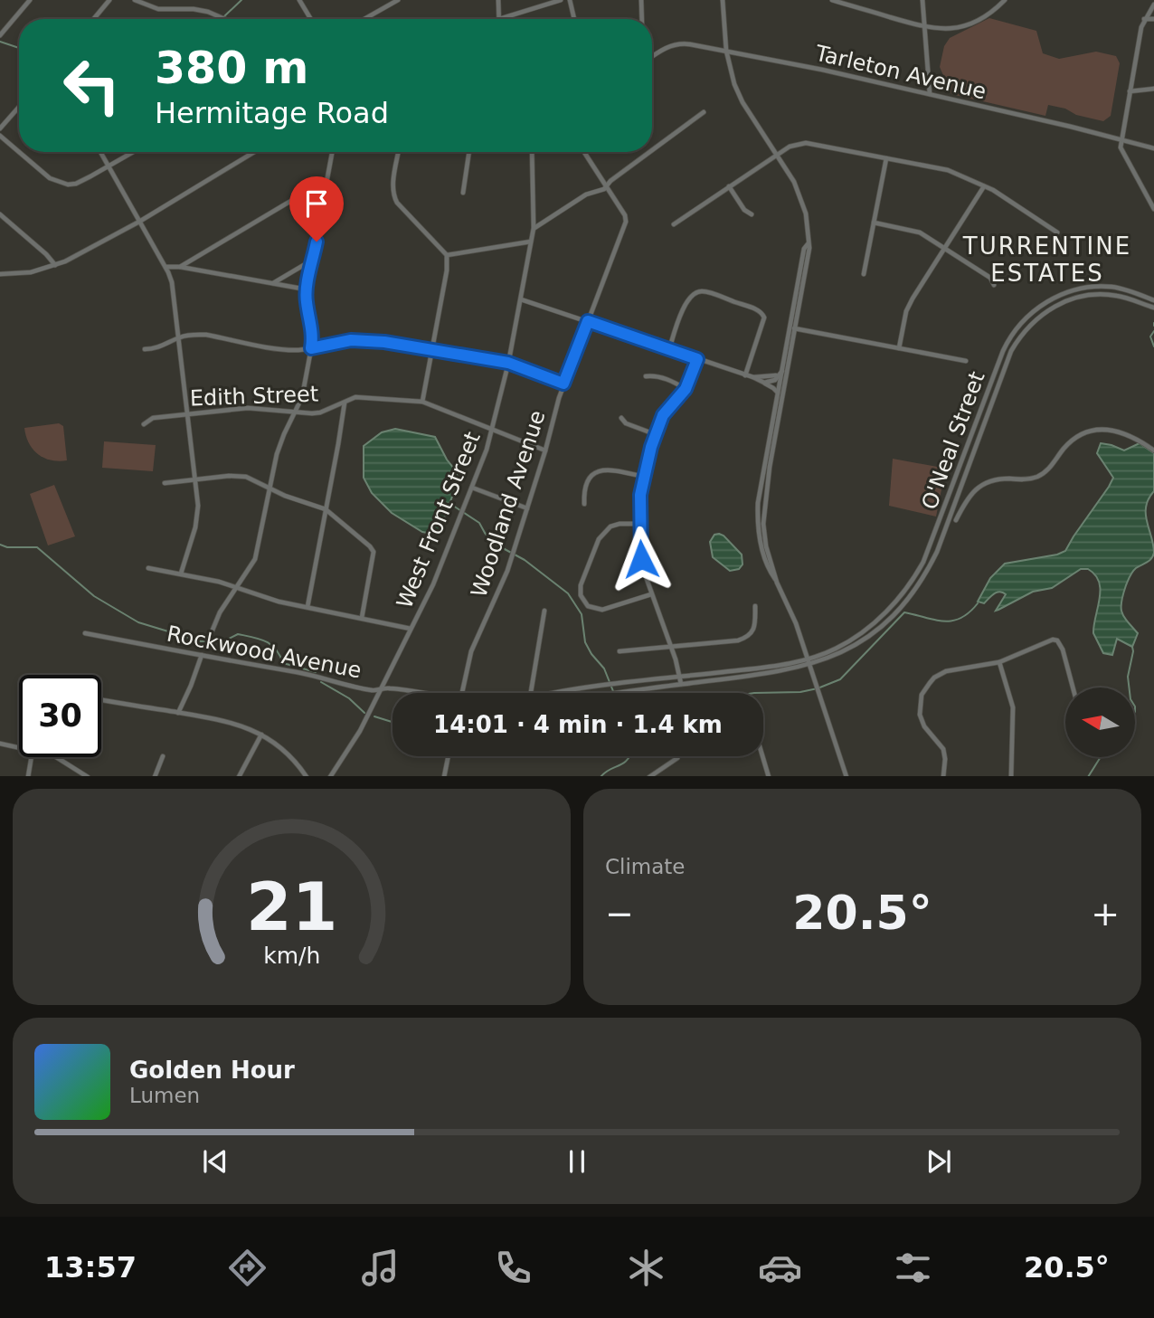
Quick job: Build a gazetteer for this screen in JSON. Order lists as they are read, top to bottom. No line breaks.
{"streets":{"street":["Tarleton Avenue","Edith Street","O'Neal Street","Woodland Avenue","West Front Street","Rockwood Avenue"]},"crossings":[["Edith Street","Woodland Avenue"],["Edith Street","West Front Street"],["O'Neal Street","Rockwood Avenue"],["West Front Street","Rockwood Avenue"]],"districts":["TURRENTINE ESTATES"],"north":"left","page":{"turn":["380 m","Hermitage Road"],"limit":"30","trip":"14:01 · 4 min · 1.4 km","tile":"Climate","heat":["−","20.5°","+"],"song":["Golden Hour","Lumen"],"tabs":["13:57","20.5°"],"gauge":["21","km/h"]}}
